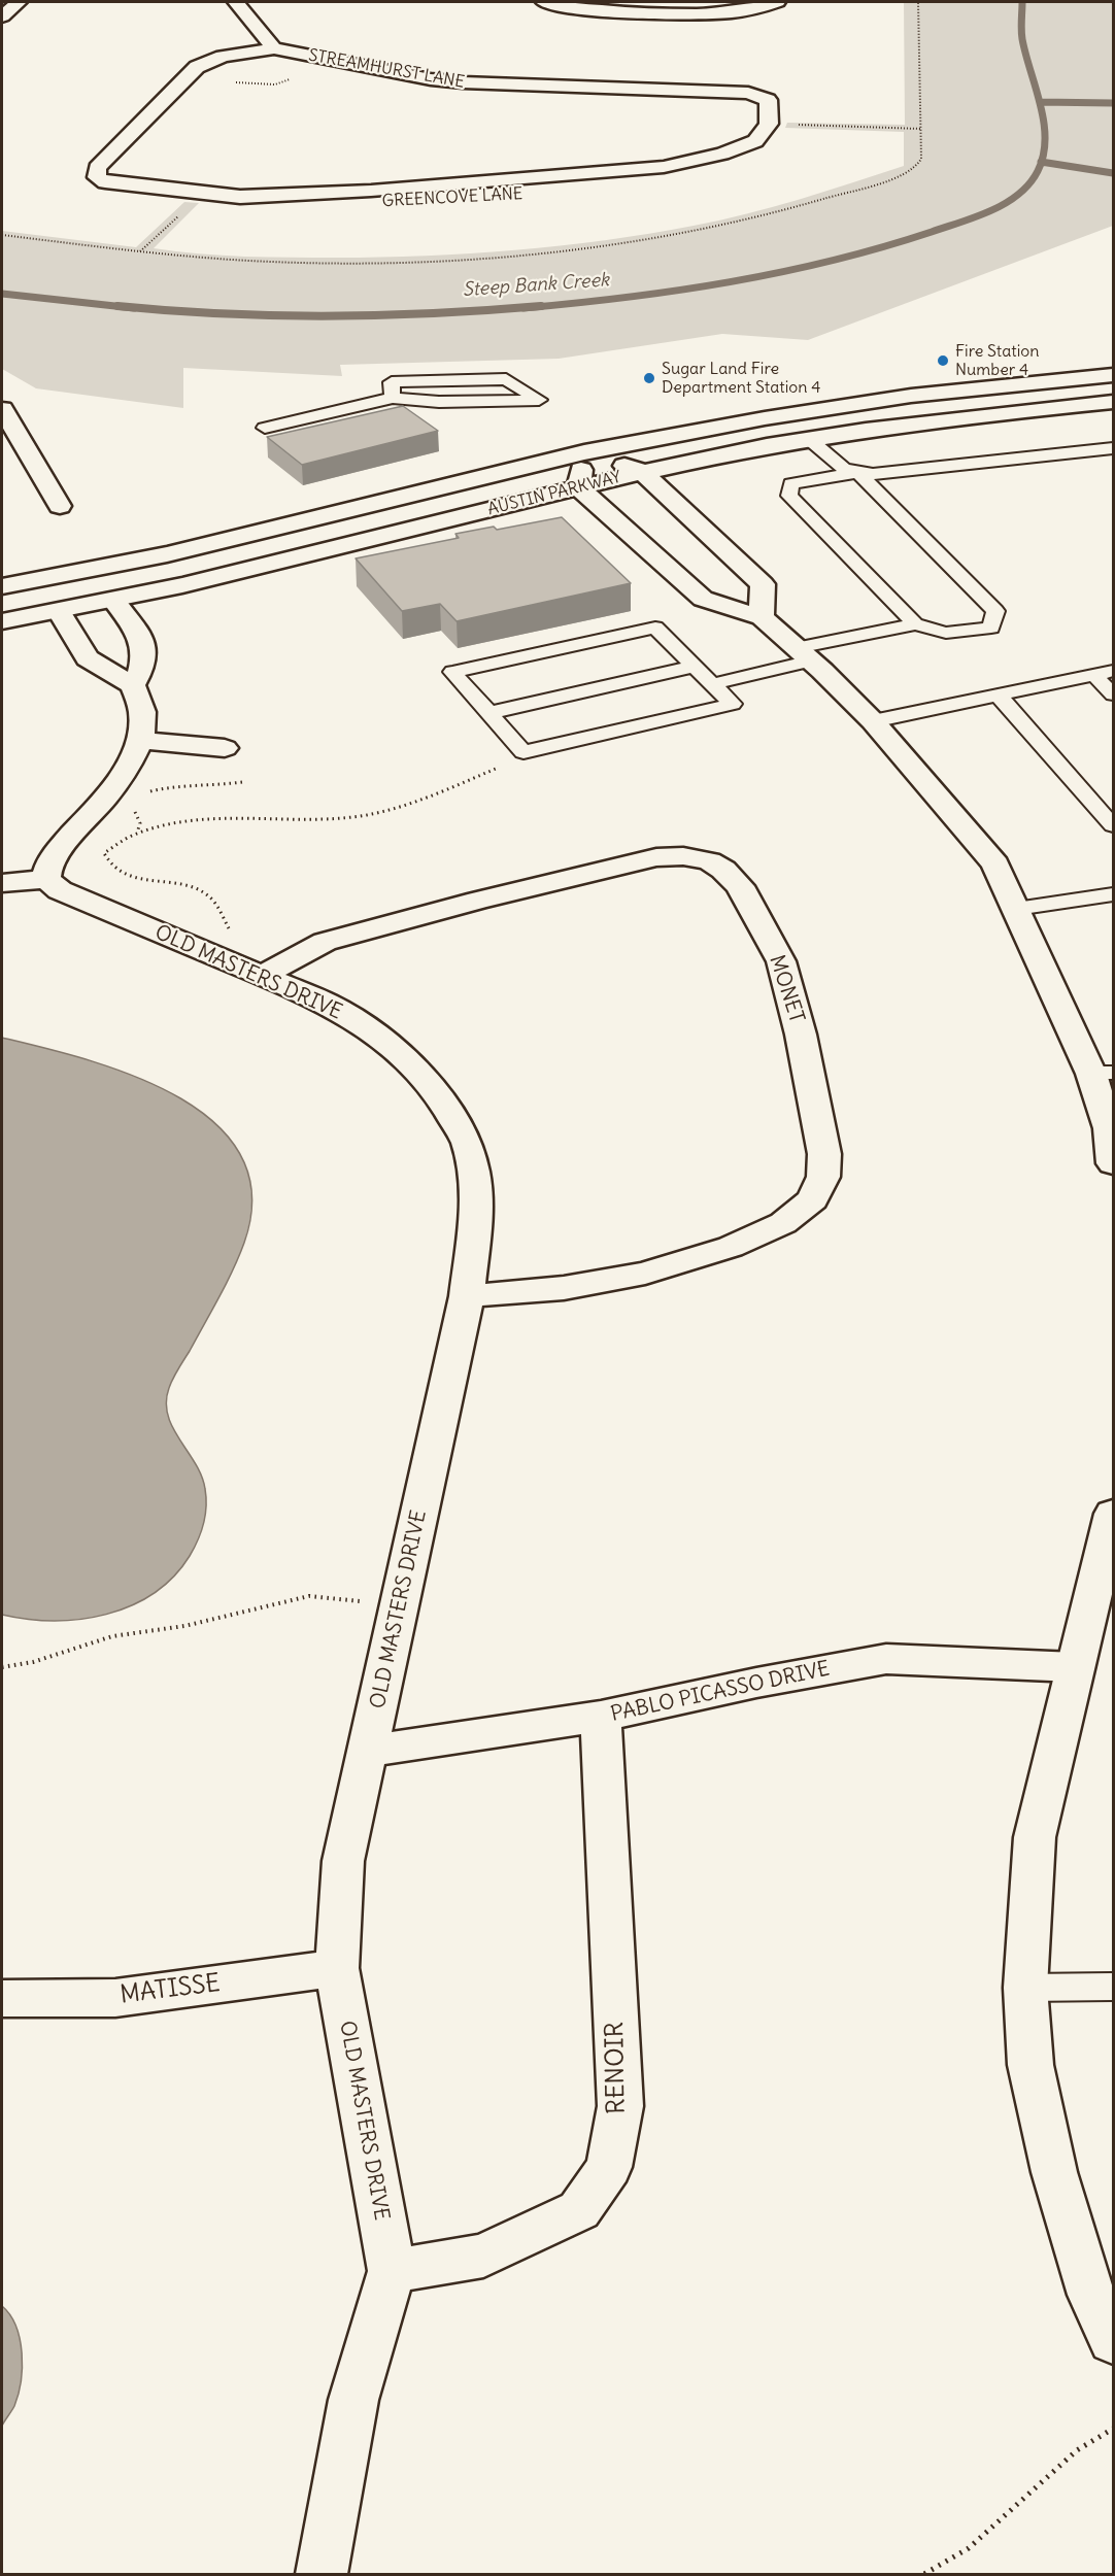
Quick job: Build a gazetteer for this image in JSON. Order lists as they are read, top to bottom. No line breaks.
{"streets":{"street":["STREAMHURST LANE","GREENCOVE LANE","AUSTIN PARKWAY","OLD MASTERS DRIVE","MONET","PABLO PICASSO DRIVE","MATISSE","RENOIR"]},"crossings":[["STREAMHURST LANE","GREENCOVE LANE"],["OLD MASTERS DRIVE","MONET"],["OLD MASTERS DRIVE","PABLO PICASSO DRIVE"],["OLD MASTERS DRIVE","MATISSE"],["OLD MASTERS DRIVE","RENOIR"],["PABLO PICASSO DRIVE","RENOIR"]],"water":["Steep Bank Creek"],"places":["Fire Station Number 4","Sugar Land Fire Department Station 4"]}
